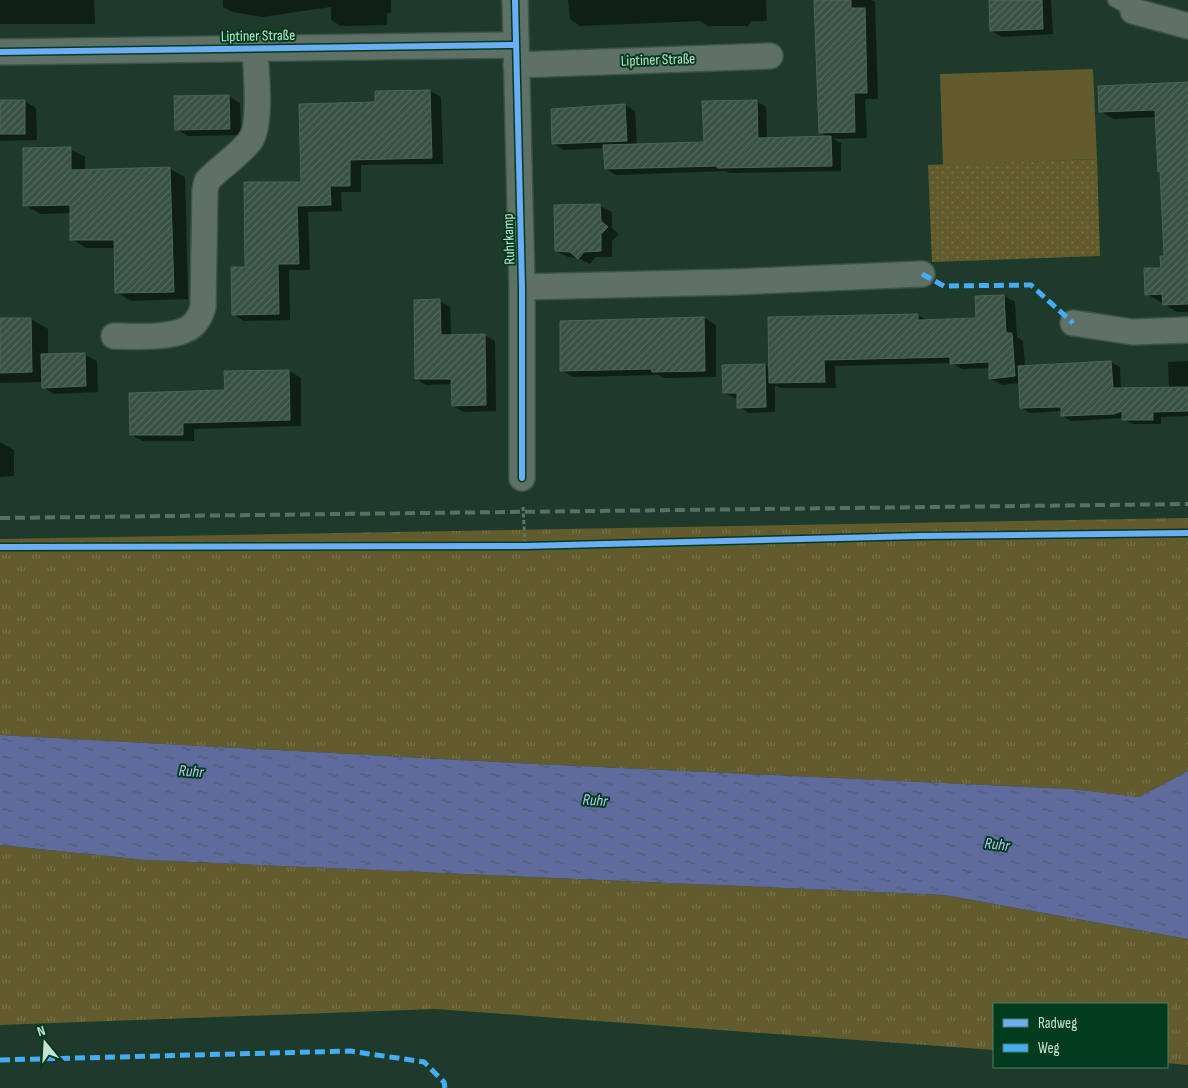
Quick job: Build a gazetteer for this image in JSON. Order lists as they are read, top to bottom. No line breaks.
{"streets":{"street":["Liptiner Straße","Ruhrkamp"]},"crossings":[["Liptiner Straße","Ruhrkamp"]],"water":["Ruhr"],"legend":["Radweg","Weg"],"north":"top"}
